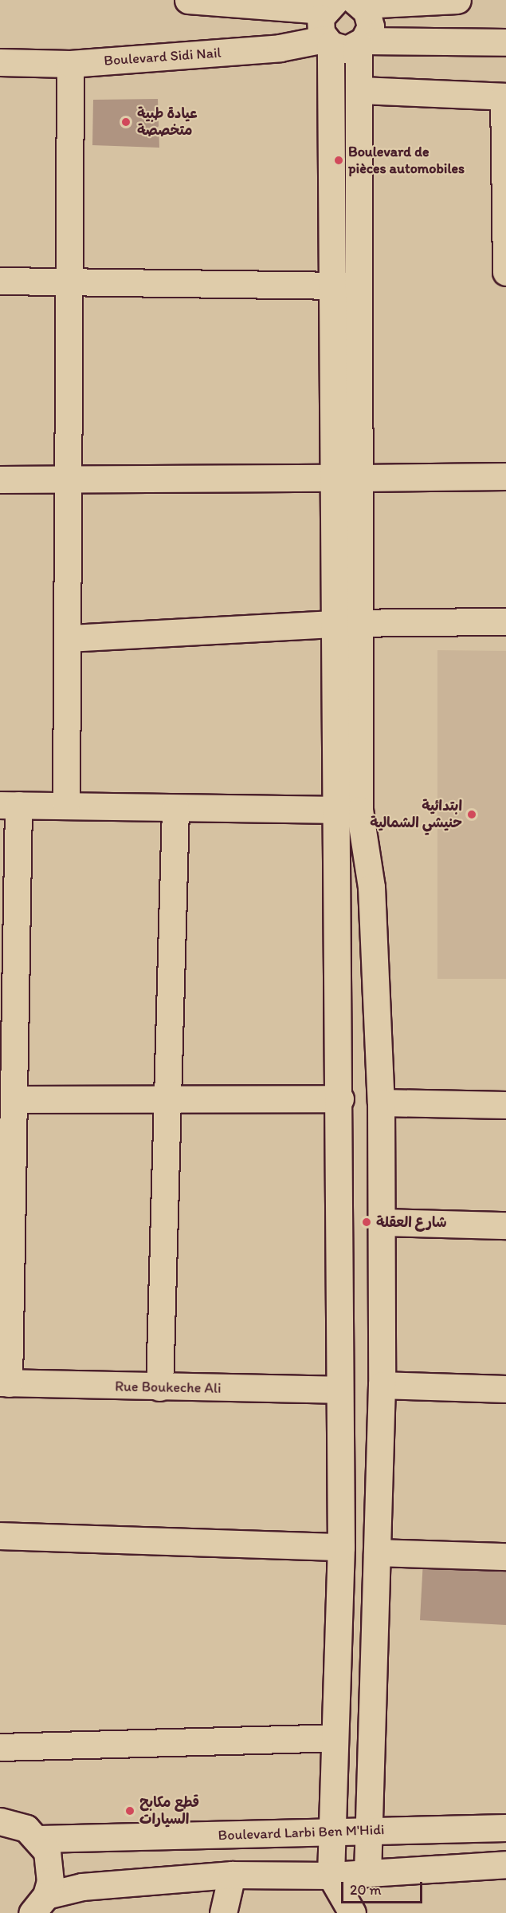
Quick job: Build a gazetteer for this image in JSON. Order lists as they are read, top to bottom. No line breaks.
{"streets":{"street":["Boulevard Sidi Nail","Rue Boukeche Ali","Boulevard Larbi Ben M'Hidi"]},"places":["عيادة طبية متخصصة","Boulevard de pièces automobiles","ابتدائية حنيشي الشمالية","شارع العقلة","قطع مكابح السيارات"],"scale_bar":"20 m"}
